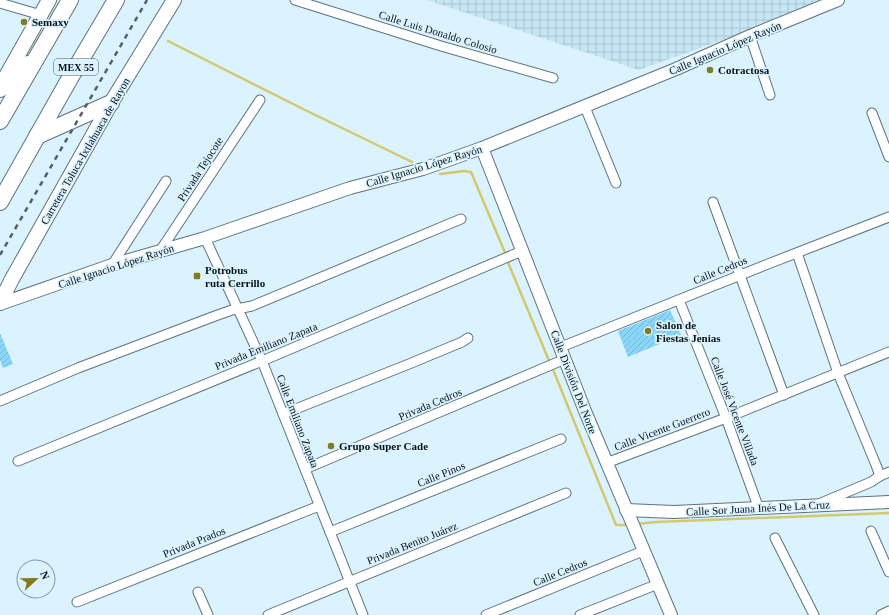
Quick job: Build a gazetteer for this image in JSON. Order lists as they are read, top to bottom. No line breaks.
{"streets":{"highway":["MEX 55"],"main road":["Calle Ignacio López Rayón","Carretera Toluca-Ixtlahuaca de Rayon","Calle División Del Norte","Calle Sor Juana Inés De La Cruz"],"street":["Calle Luis Donaldo Colosio","Privada Tejocote","Calle Cedros","Privada Emiliano Zapata","Privada Cedros","Calle José Vicente Villada","Calle Emiliano Zapata","Calle Vicente Guerrero","Calle Pinos","Privada Prados","Privada Benito Juárez"]},"crossings":[["Calle Ignacio López Rayón","Carretera Toluca-Ixtlahuaca de Rayon"],["Calle Ignacio López Rayón","Privada Tejocote"],["Calle Ignacio López Rayón","Calle División Del Norte"],["Calle Ignacio López Rayón","Calle Emiliano Zapata"],["Calle Cedros","Calle División Del Norte"],["Calle Cedros","Calle José Vicente Villada"],["Privada Emiliano Zapata","Calle División Del Norte"],["Privada Emiliano Zapata","Calle Emiliano Zapata"],["Calle División Del Norte","Privada Cedros"],["Calle División Del Norte","Calle Vicente Guerrero"],["Calle División Del Norte","Calle Sor Juana Inés De La Cruz"],["Privada Cedros","Calle Emiliano Zapata"],["Calle José Vicente Villada","Calle Vicente Guerrero"],["Calle José Vicente Villada","Calle Sor Juana Inés De La Cruz"],["Calle Emiliano Zapata","Calle Pinos"],["Calle Emiliano Zapata","Privada Prados"],["Calle Emiliano Zapata","Privada Benito Juárez"]],"places":{"other":["Semaxy","Cotractosa","Salon de Fiestas Jenias","Grupo Super Cade"],"transit":["Potrobus ruta Cerrillo"]},"north":"right"}
